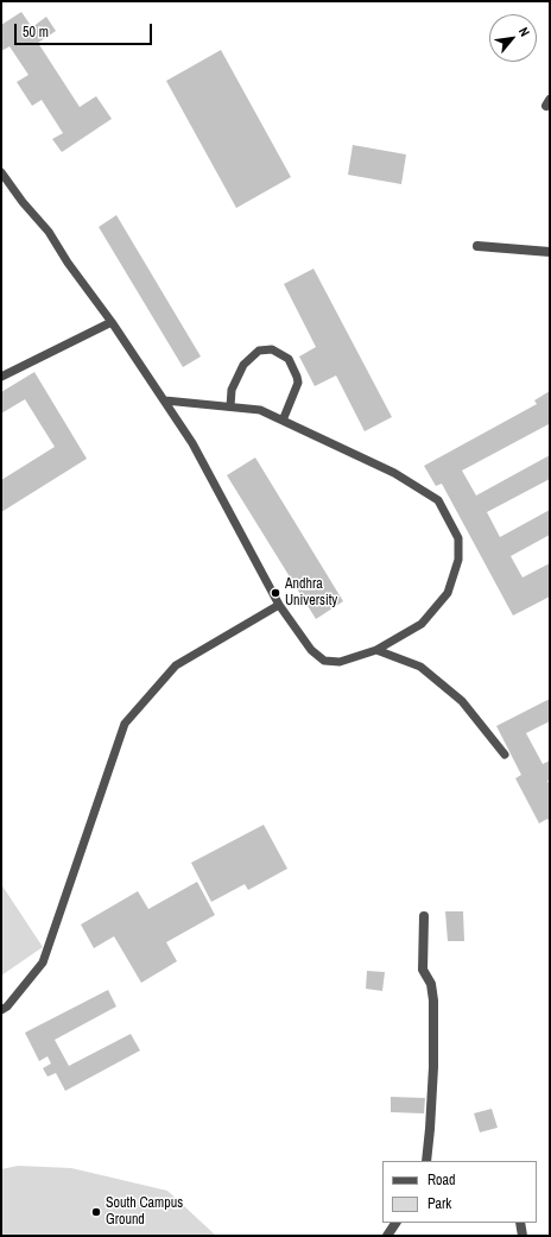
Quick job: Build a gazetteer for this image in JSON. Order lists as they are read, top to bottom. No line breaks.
{"places":["Andhra University","South Campus Ground"],"legend":["Road","Park"],"scale_bar":"50 m","north":"top right"}
